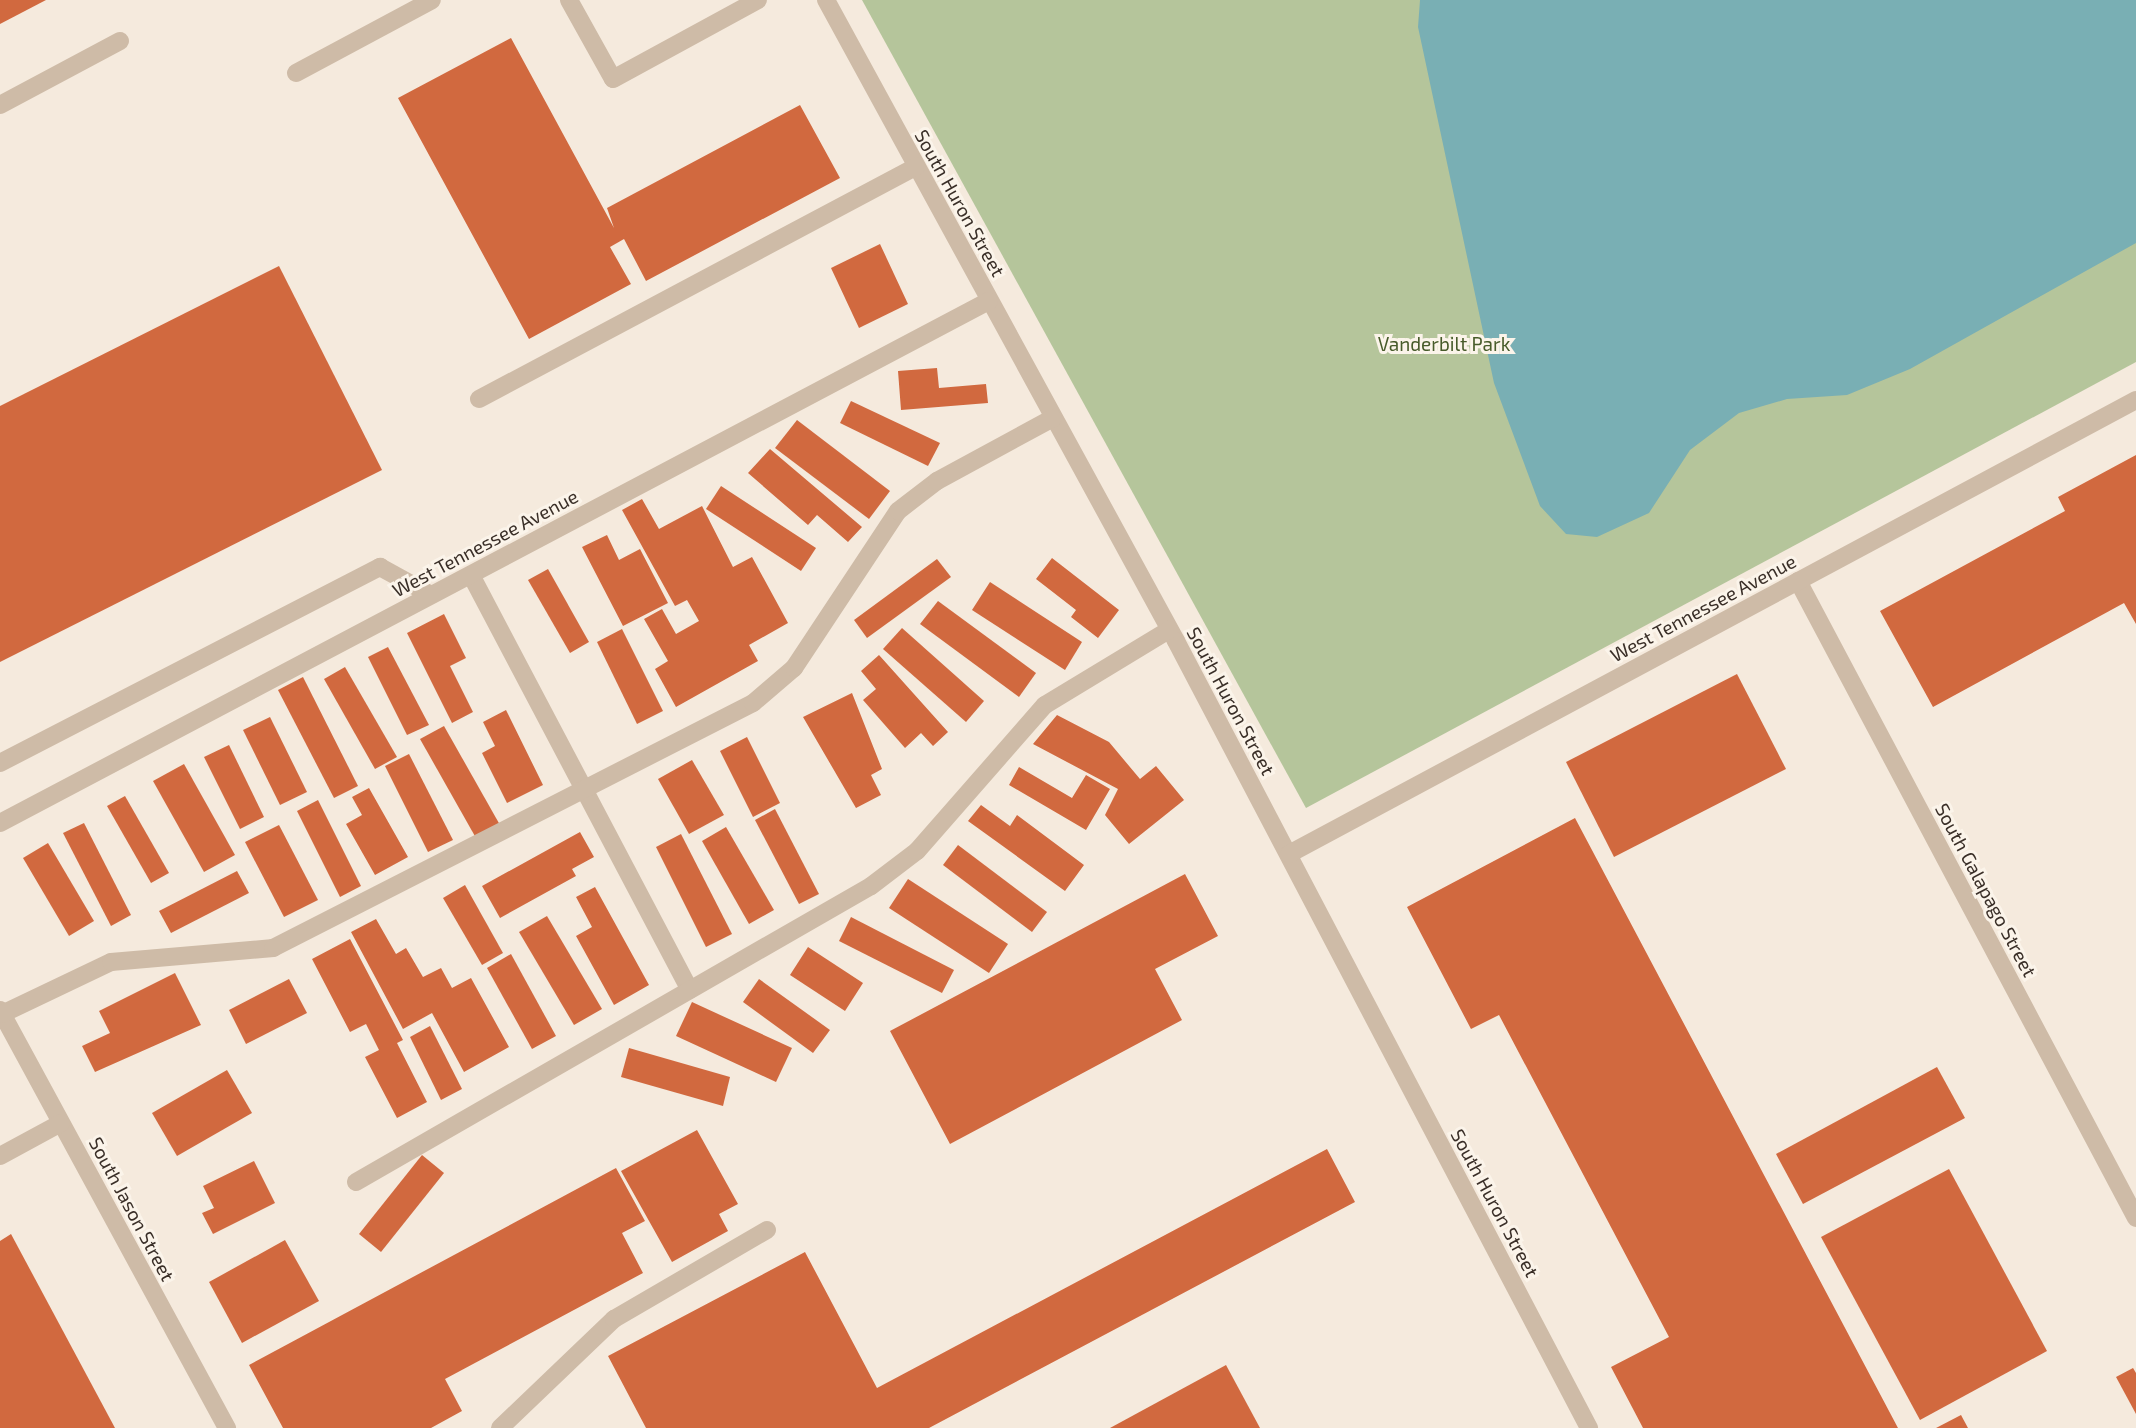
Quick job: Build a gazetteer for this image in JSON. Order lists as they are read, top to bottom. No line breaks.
{"streets":{"street":["South Huron Street","West Tennessee Avenue","South Galapago Street","South Jason Street"]},"crossings":[["South Huron Street","West Tennessee Avenue"],["West Tennessee Avenue","South Galapago Street"]],"parks":["Vanderbilt Park"]}
